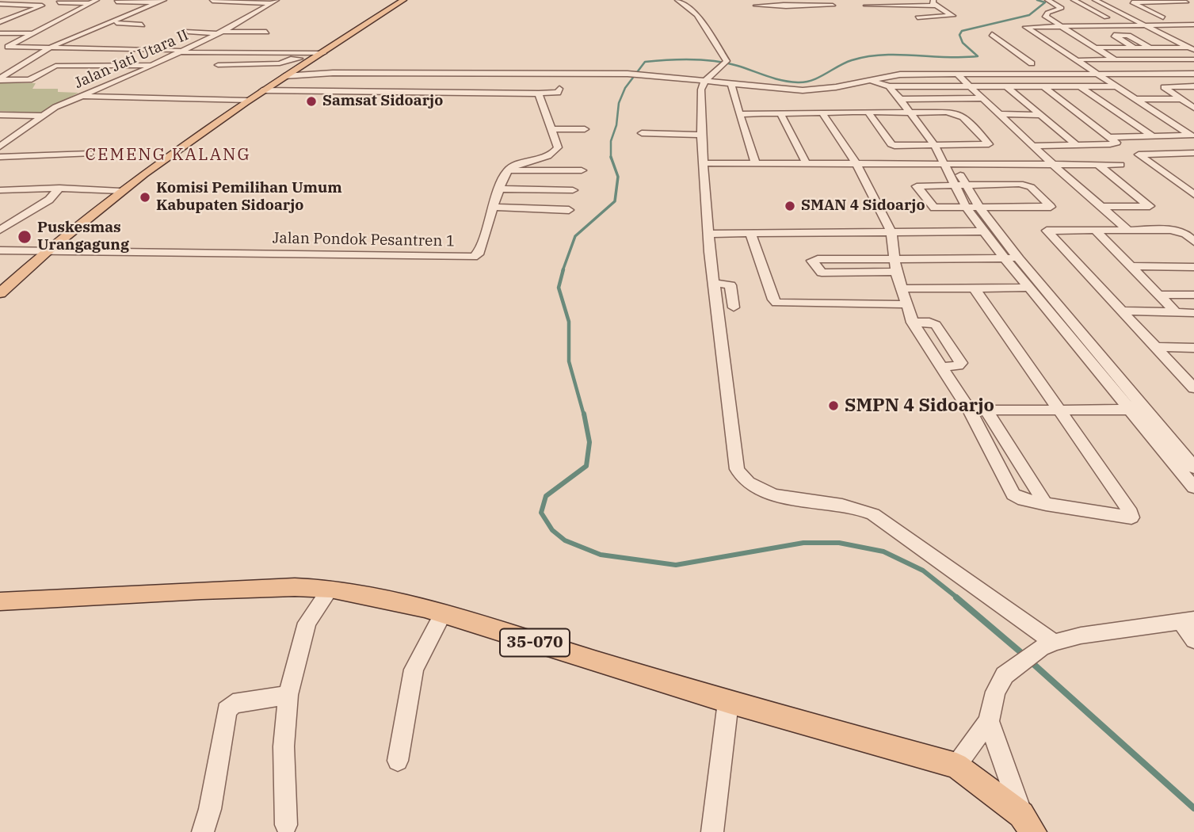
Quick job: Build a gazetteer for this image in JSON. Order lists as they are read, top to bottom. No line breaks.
{"streets":{"main road":["35-070"],"street":["Jalan Jati Utara II","Jalan Pondok Pesantren 1"]},"districts":["CEMENG KALANG"],"places":["Samsat Sidoarjo","Komisi Pemilihan Umum Kabupaten Sidoarjo","SMAN 4 Sidoarjo","Puskesmas Urangagung","SMPN 4 Sidoarjo"]}
